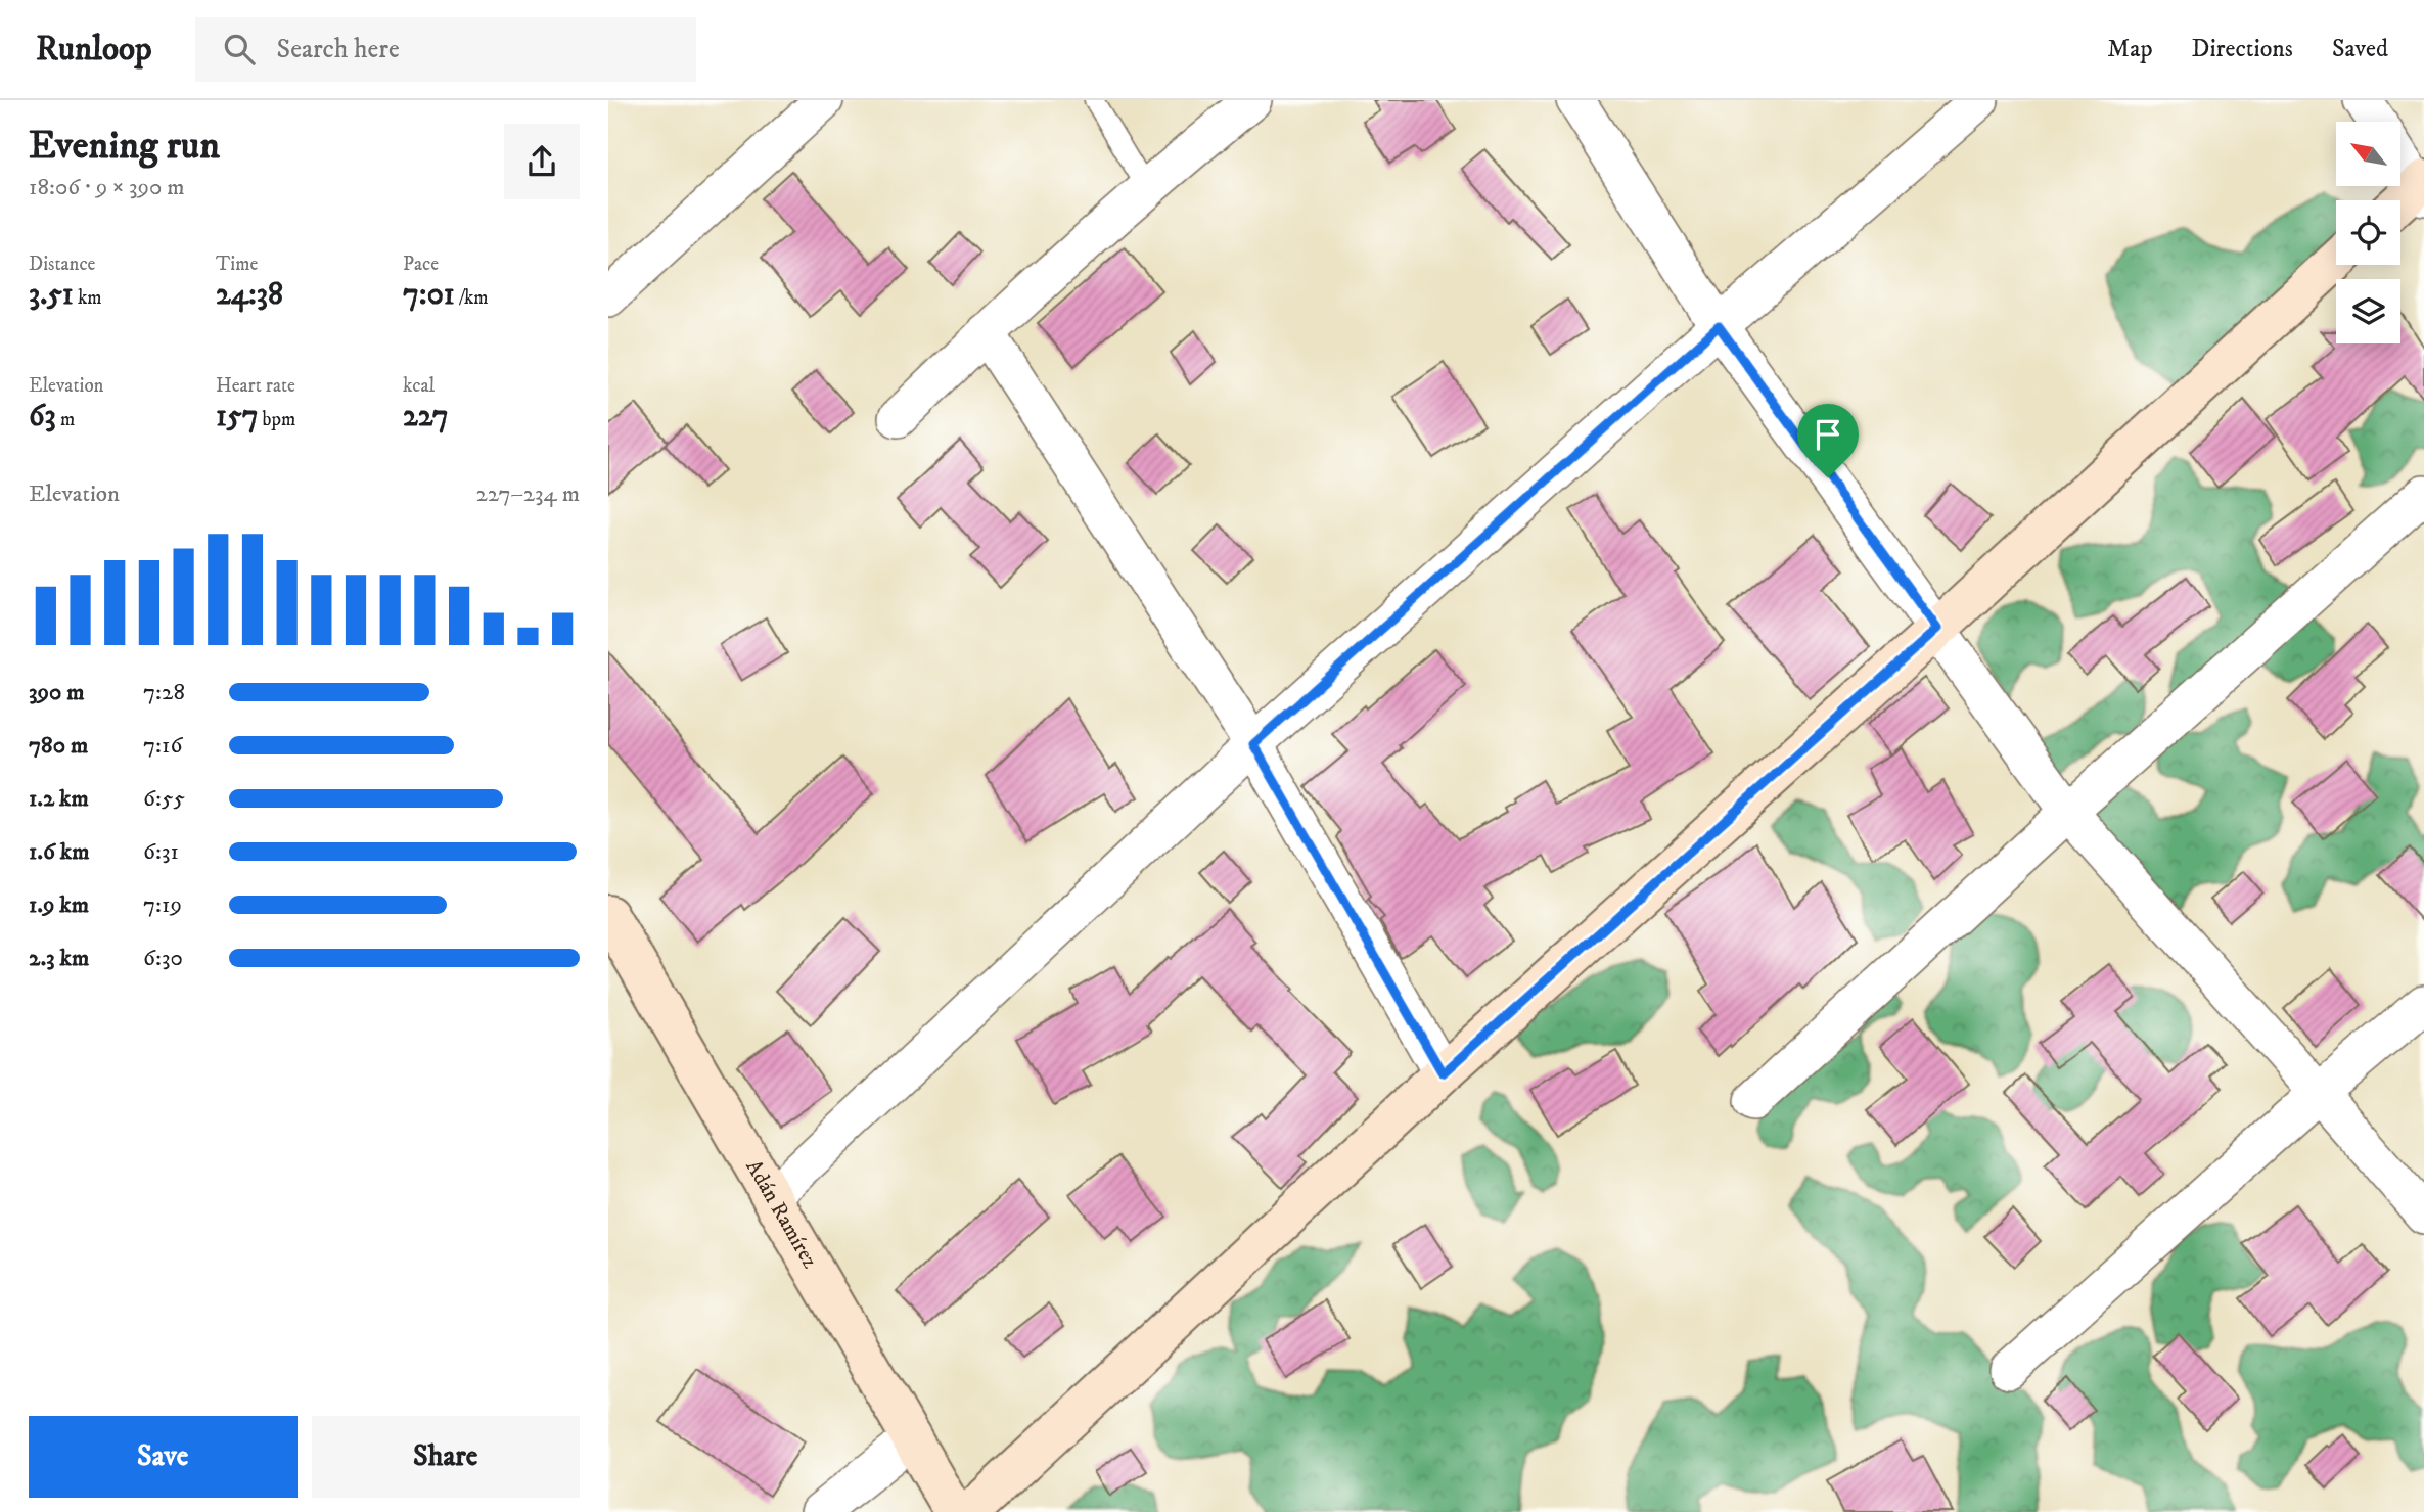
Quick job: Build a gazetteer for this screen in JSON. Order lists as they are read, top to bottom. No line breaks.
{"streets":{"street":["Adán Ramírez"]},"north":"top left","page":{"header":"Runloop","search":"Search here","nav":["Map","Directions","Saved"],"heading":["Evening run","18:06 · 9 × 390 m"],"stats":[["Distance","3.51 km"],["Time","24:38"],["Pace","7:01 /km"],["Elevation","63 m"],["Heart rate","157 bpm"],["kcal","227"]],"chart":["Elevation","227–234 m"],"list":[{"name":"390 m","note":"7:28"},{"name":"780 m","note":"7:16"},{"name":"1.2 km","note":"6:55"},{"name":"1.6 km","note":"6:31"},{"name":"1.9 km","note":"7:19"},{"name":"2.3 km","note":"6:30"}],"buttons":["Save","Share"]}}
